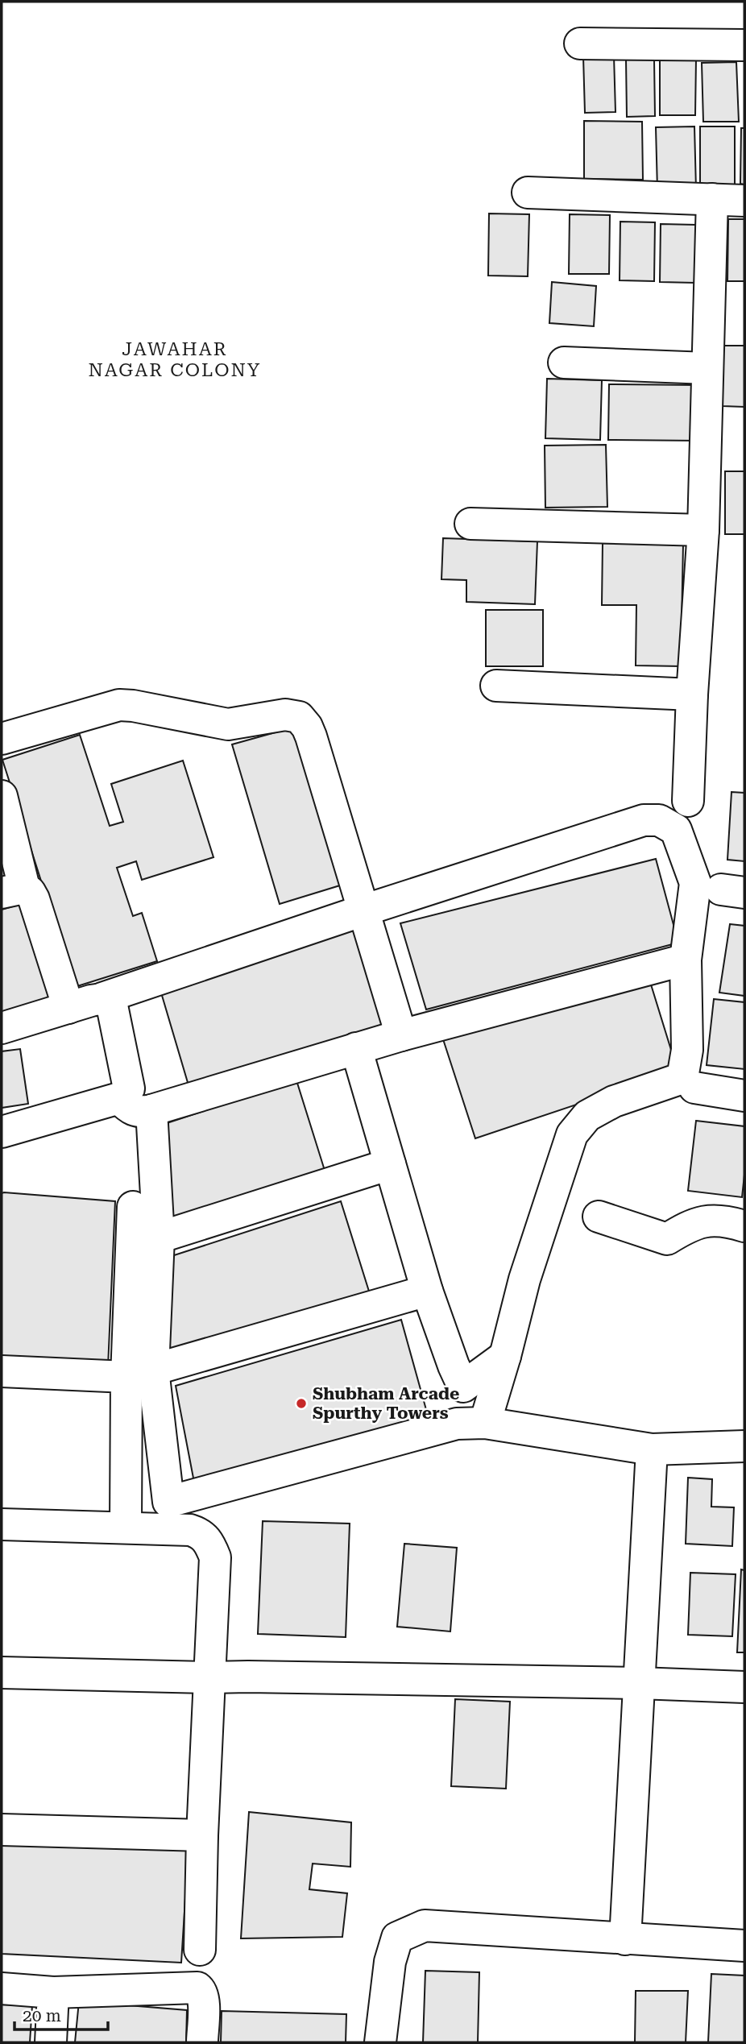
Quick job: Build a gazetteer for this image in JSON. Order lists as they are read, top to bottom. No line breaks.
{"districts":["JAWAHAR NAGAR COLONY"],"places":["Shubham Arcade Spurthy Towers"],"scale_bar":"20 m"}
